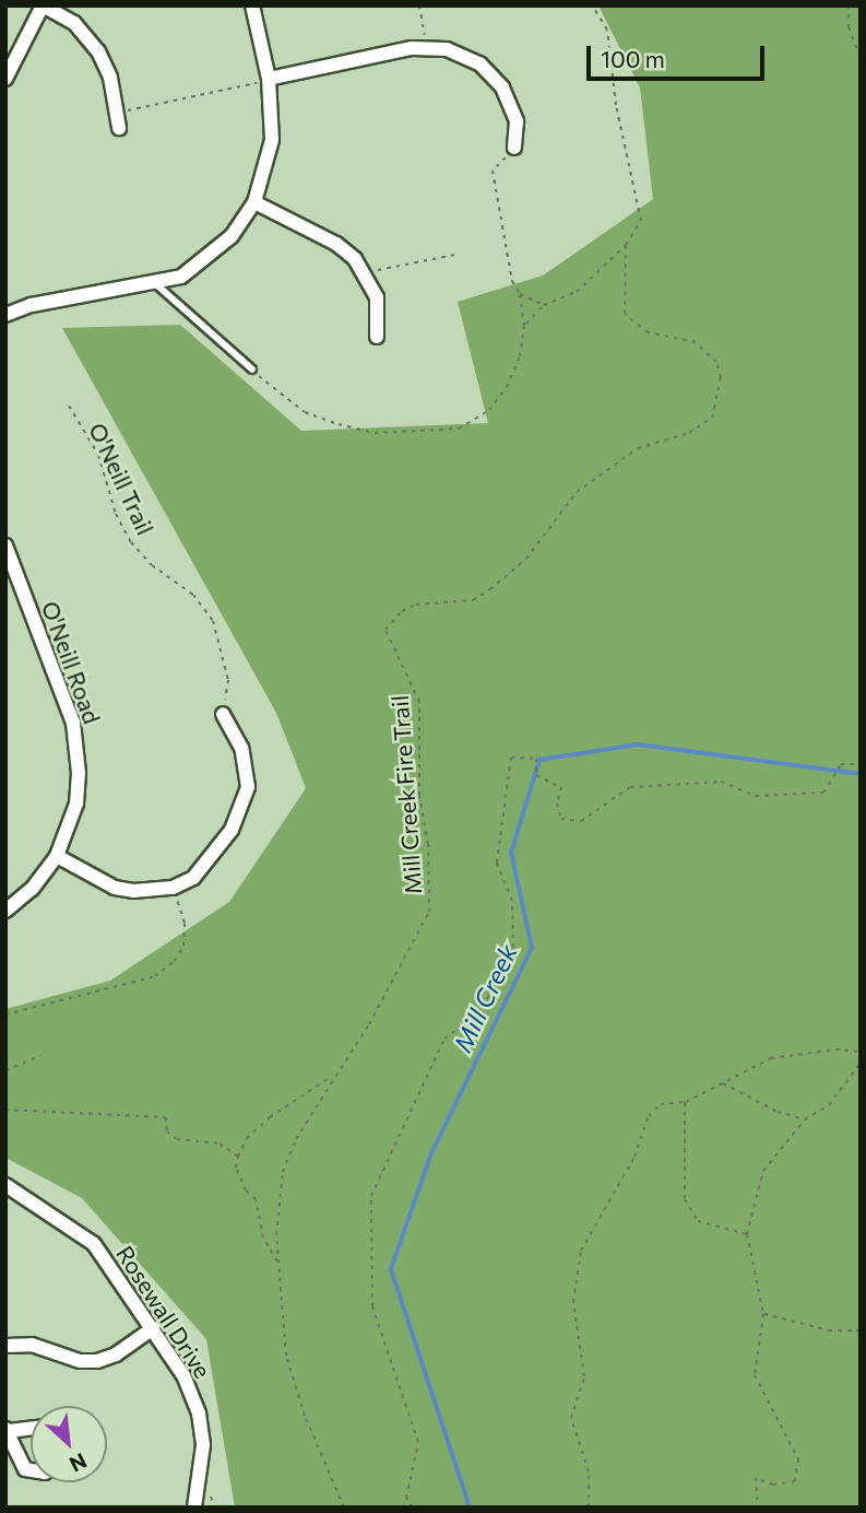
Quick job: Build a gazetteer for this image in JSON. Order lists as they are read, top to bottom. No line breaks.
{"streets":{"street":["O'Neill Road","Rosewall Drive"],"path":["O'Neill Trail","Mill Creek Fire Trail"]},"water":["Mill Creek"],"scale_bar":"100 m","north":"bottom right"}
